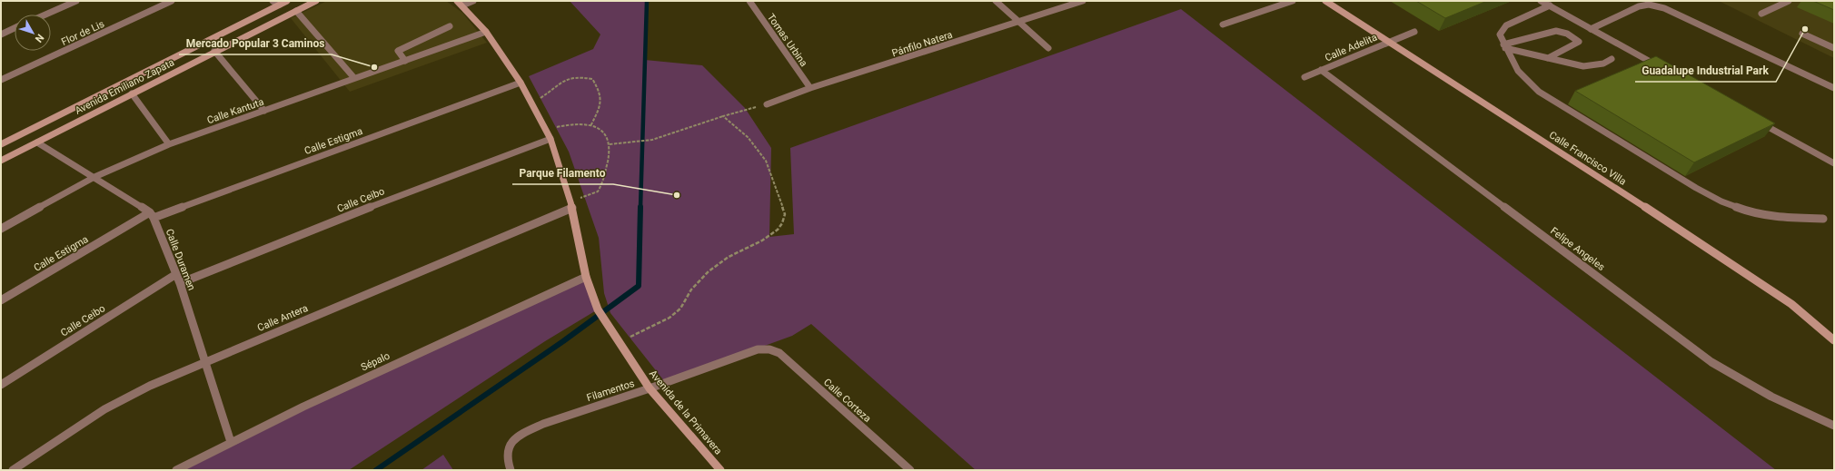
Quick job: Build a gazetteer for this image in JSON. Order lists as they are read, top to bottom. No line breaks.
{"streets":{"street":["Flor de Lis","Tomas Urbina","Pánfilo Natera","Calle Adelita","Avenida Emiliano Zapata","Calle Kantuta","Calle Estigma","Calle Francisco Villa","Calle Ceibo","Felipe Angeles","Calle Duramen","Calle Antera","Sépalo","Filamentos","Calle Corteza","Avenida de la Primavera"]},"crossings":[["Tomas Urbina","Pánfilo Natera"],["Calle Adelita","Calle Francisco Villa"],["Calle Adelita","Felipe Angeles"],["Calle Kantuta","Avenida de la Primavera"],["Calle Estigma","Calle Duramen"],["Calle Estigma","Avenida de la Primavera"],["Calle Ceibo","Calle Duramen"],["Calle Ceibo","Avenida de la Primavera"],["Calle Duramen","Calle Antera"],["Calle Duramen","Sépalo"],["Calle Antera","Avenida de la Primavera"],["Sépalo","Avenida de la Primavera"],["Filamentos","Calle Corteza"],["Filamentos","Avenida de la Primavera"]],"places":["Guadalupe Industrial Park","Mercado Popular 3 Caminos","Parque Filamento"],"north":"bottom right"}
